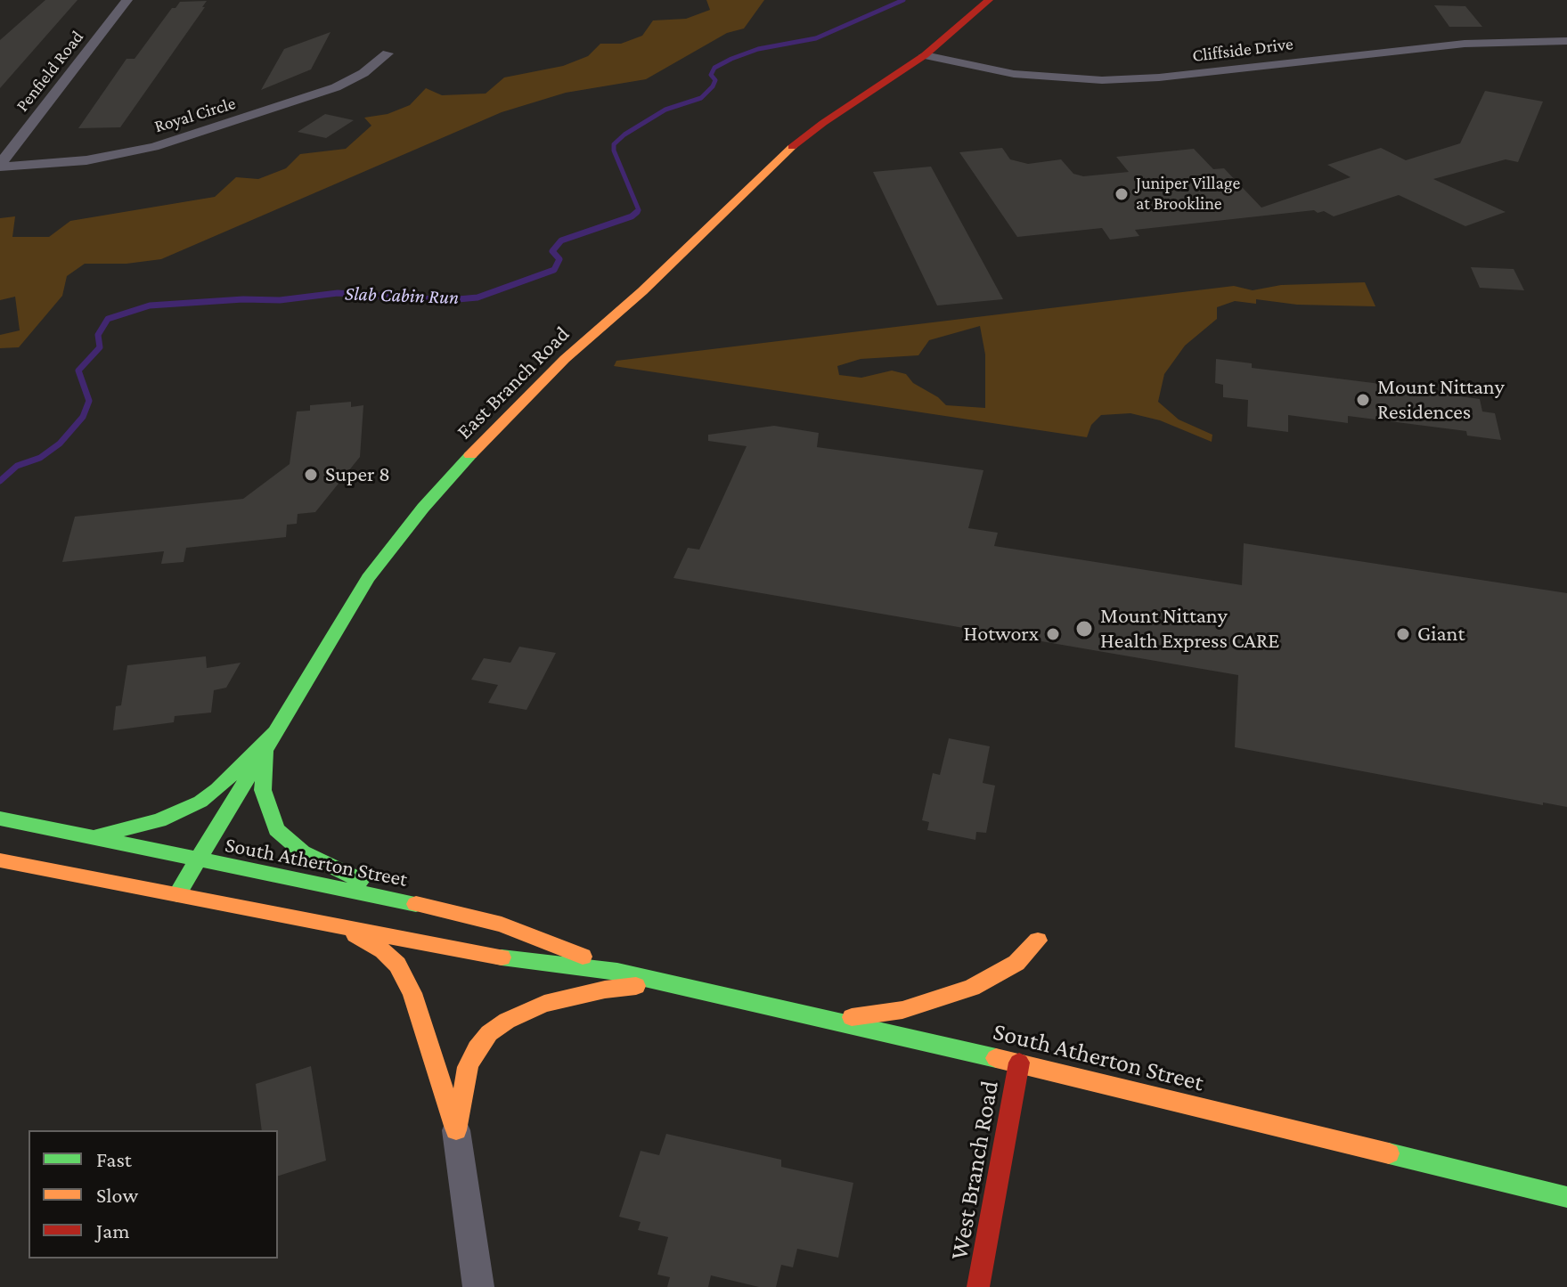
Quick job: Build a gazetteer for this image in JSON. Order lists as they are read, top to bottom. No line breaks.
{"streets":{"main road":["East Branch Road","South Atherton Street","West Branch Road"],"street":["Cliffside Drive","Penfield Road","Royal Circle"]},"crossings":[["Cliffside Drive","East Branch Road"],["Penfield Road","Royal Circle"],["East Branch Road","South Atherton Street"],["South Atherton Street","West Branch Road"]],"water":["Slab Cabin Run"],"places":["Juniper Village at Brookline","Mount Nittany Residences","Super 8","Mount Nittany Health Express CARE","Hotworx","Giant"],"legend":["Fast","Slow","Jam"]}
